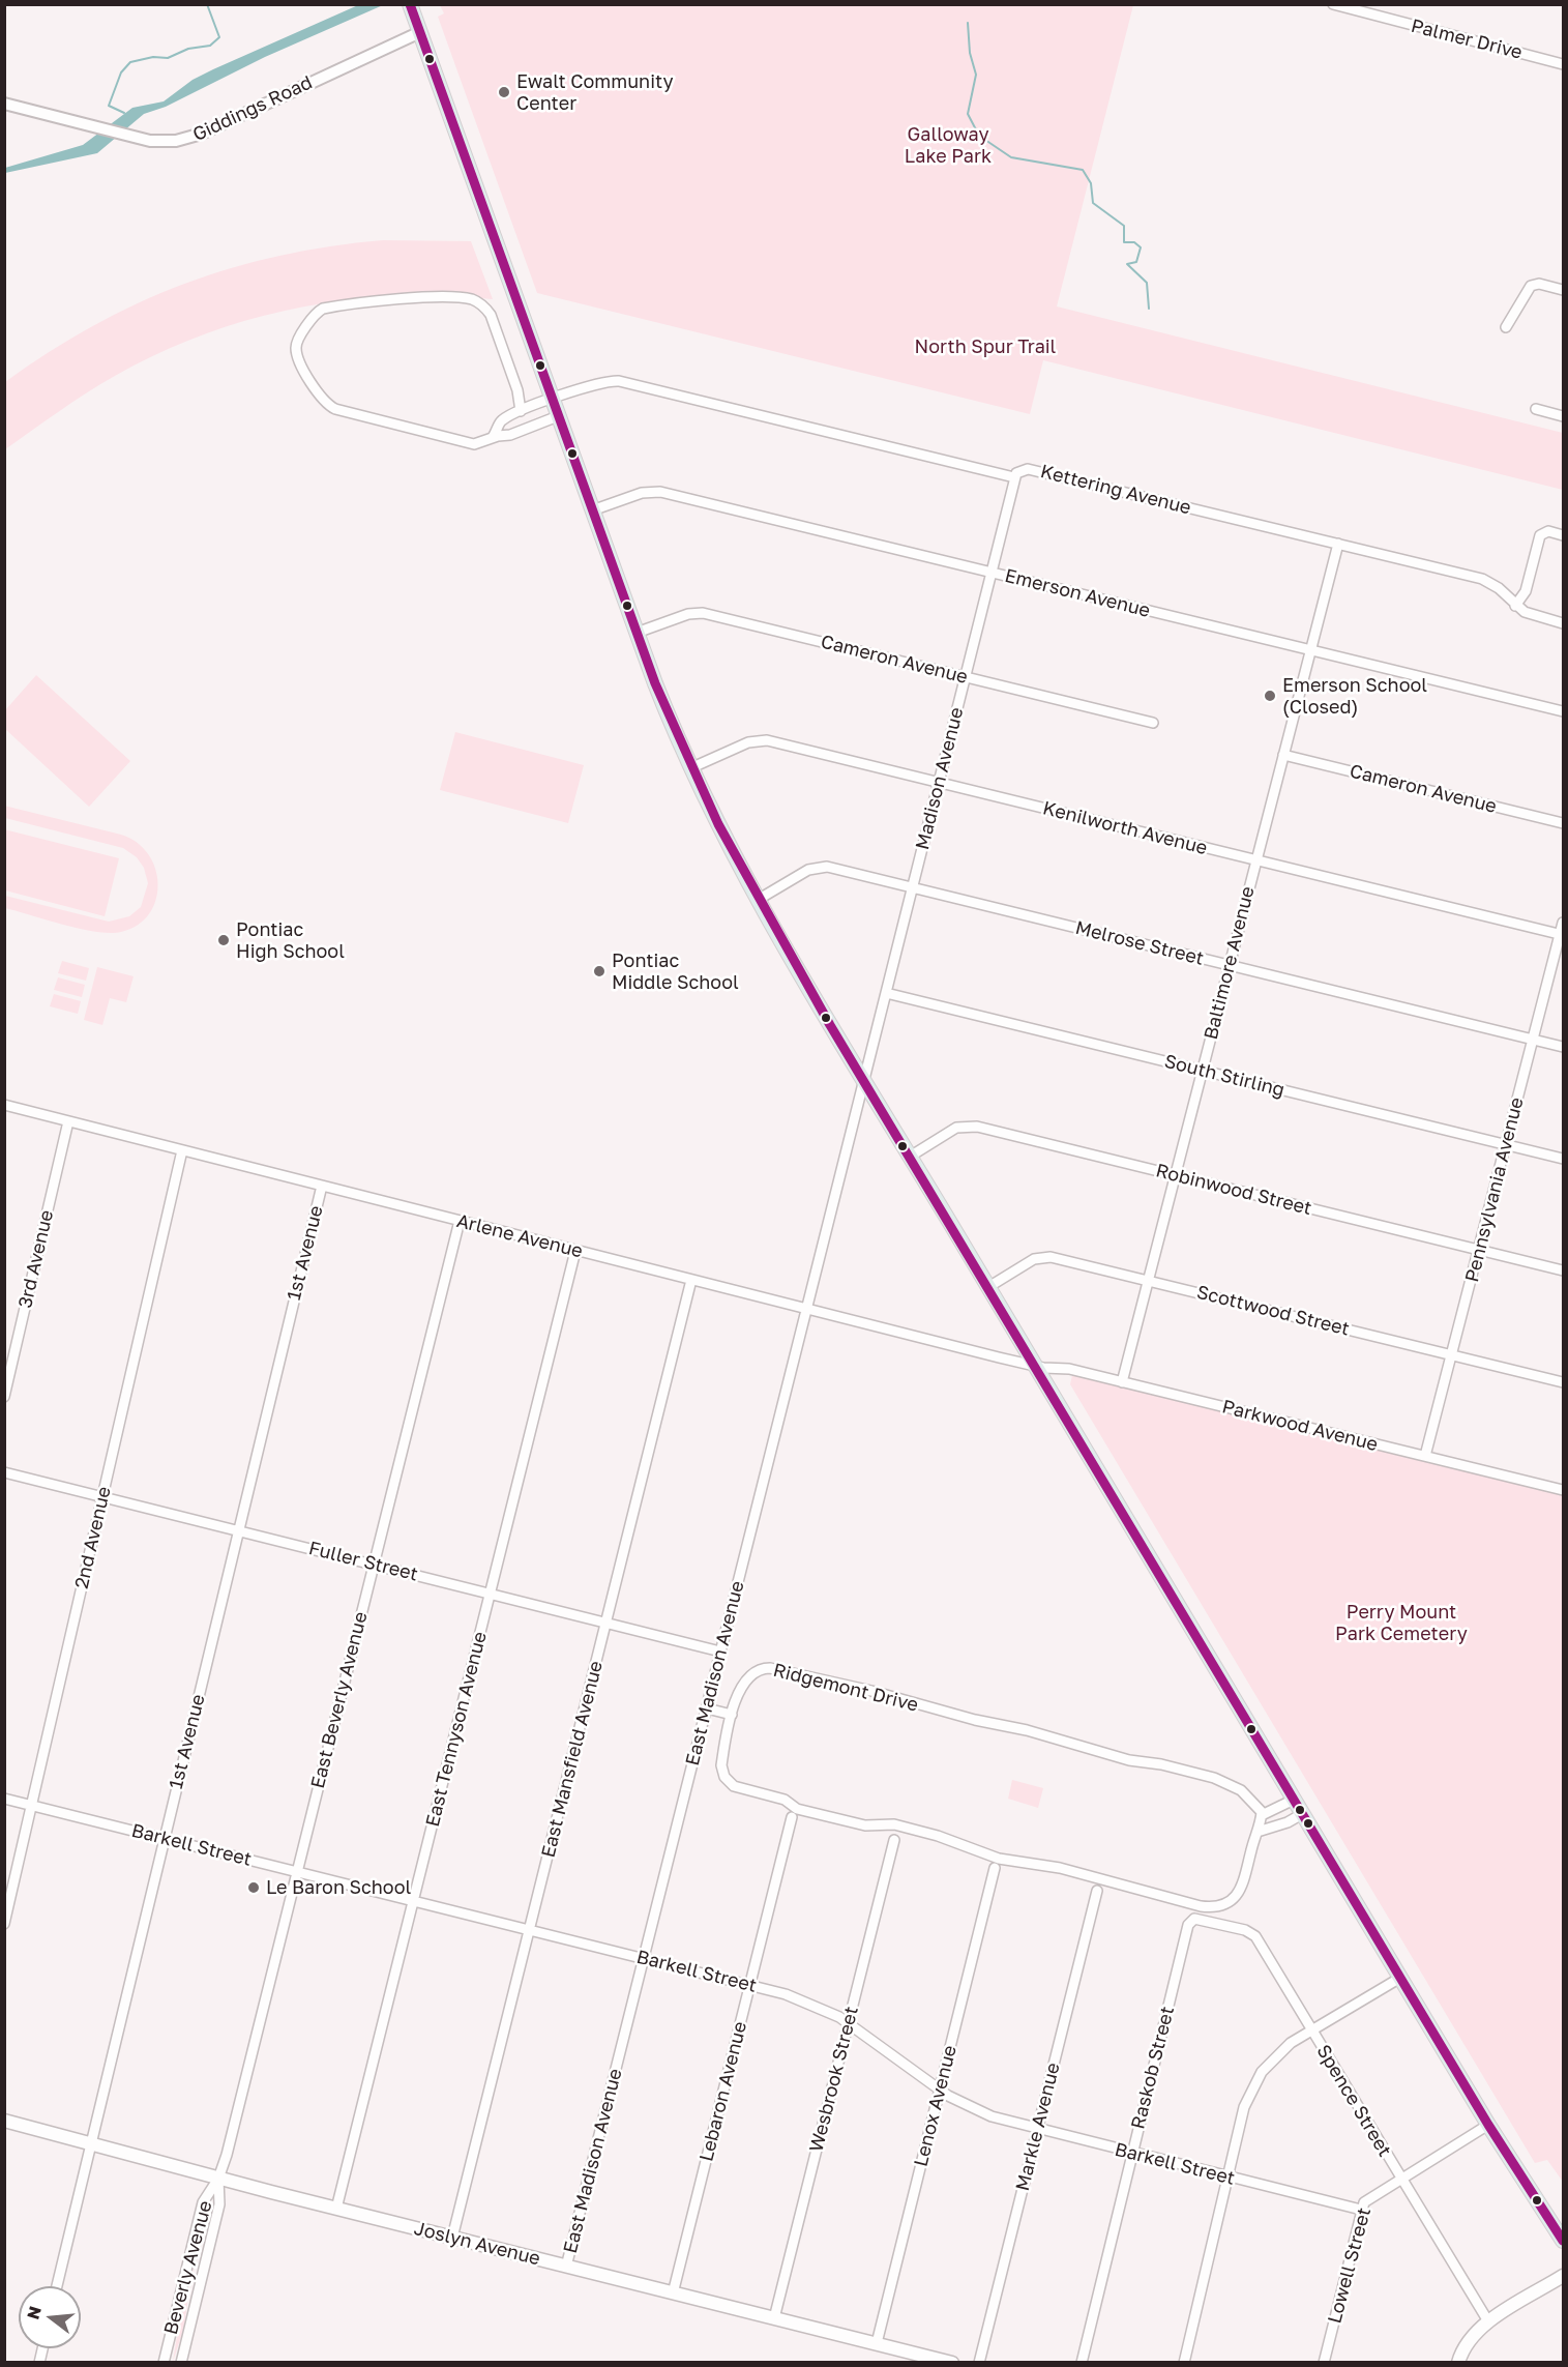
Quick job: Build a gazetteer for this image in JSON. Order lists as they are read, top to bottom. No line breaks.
{"streets":{"main road":["Joslyn Avenue"],"street":["Palmer Drive","Giddings Road","Kettering Avenue","Emerson Avenue","Cameron Avenue","Madison Avenue","Kenilworth Avenue","Melrose Street","Baltimore Avenue","South Stirling","Robinwood Street","Pennsylvania Avenue","Arlene Avenue","1st Avenue","3rd Avenue","Scottwood Street","Parkwood Avenue","2nd Avenue","Fuller Street","East Madison Avenue","Ridgemont Drive","East Beverly Avenue","East Tennyson Avenue","East Mansfield Avenue","Barkell Street","Raskob Street","Wesbrook Street","Lebaron Avenue","Spence Street","Lenox Avenue","Markle Avenue","Lowell Street","Beverly Avenue"]},"crossings":[["Kettering Avenue","Madison Avenue"],["Kettering Avenue","Baltimore Avenue"],["Emerson Avenue","Madison Avenue"],["Emerson Avenue","Baltimore Avenue"],["Cameron Avenue","Madison Avenue"],["Cameron Avenue","Baltimore Avenue"],["Madison Avenue","Kenilworth Avenue"],["Madison Avenue","Melrose Street"],["Madison Avenue","South Stirling"],["Madison Avenue","East Madison Avenue"],["Kenilworth Avenue","Baltimore Avenue"],["Kenilworth Avenue","Pennsylvania Avenue"],["Melrose Street","Baltimore Avenue"],["Melrose Street","Pennsylvania Avenue"],["Baltimore Avenue","South Stirling"],["Baltimore Avenue","Robinwood Street"],["Baltimore Avenue","Scottwood Street"],["Baltimore Avenue","Parkwood Avenue"],["South Stirling","Pennsylvania Avenue"],["Robinwood Street","Pennsylvania Avenue"],["Pennsylvania Avenue","Scottwood Street"],["Pennsylvania Avenue","Parkwood Avenue"],["Arlene Avenue","1st Avenue"],["Arlene Avenue","3rd Avenue"],["Arlene Avenue","Parkwood Avenue"],["Arlene Avenue","2nd Avenue"],["Arlene Avenue","East Madison Avenue"],["Arlene Avenue","East Beverly Avenue"],["Arlene Avenue","East Tennyson Avenue"],["Arlene Avenue","East Mansfield Avenue"],["1st Avenue","Fuller Street"],["1st Avenue","Barkell Street"],["1st Avenue","Joslyn Avenue"],["2nd Avenue","Fuller Street"],["2nd Avenue","Barkell Street"],["Fuller Street","East Madison Avenue"],["Fuller Street","East Beverly Avenue"],["Fuller Street","East Tennyson Avenue"],["Fuller Street","East Mansfield Avenue"],["East Madison Avenue","Barkell Street"],["East Madison Avenue","Joslyn Avenue"],["East Beverly Avenue","Barkell Street"],["East Beverly Avenue","Joslyn Avenue"],["East Beverly Avenue","Beverly Avenue"],["East Tennyson Avenue","Barkell Street"],["East Tennyson Avenue","Joslyn Avenue"],["East Mansfield Avenue","Barkell Street"],["East Mansfield Avenue","Joslyn Avenue"],["Barkell Street","Raskob Street"],["Barkell Street","Wesbrook Street"],["Barkell Street","Lebaron Avenue"],["Barkell Street","Lenox Avenue"],["Barkell Street","Markle Avenue"],["Barkell Street","Lowell Street"],["Raskob Street","Spence Street"],["Wesbrook Street","Joslyn Avenue"],["Lebaron Avenue","Joslyn Avenue"],["Spence Street","Lowell Street"],["Lenox Avenue","Joslyn Avenue"],["Joslyn Avenue","Beverly Avenue"]],"parks":["Galloway Lake Park","North Spur Trail","Perry Mount Park Cemetery"],"places":["Ewalt Community Center","Emerson School (Closed)","Pontiac High School","Pontiac Middle School","Le Baron School"],"north":"left"}
